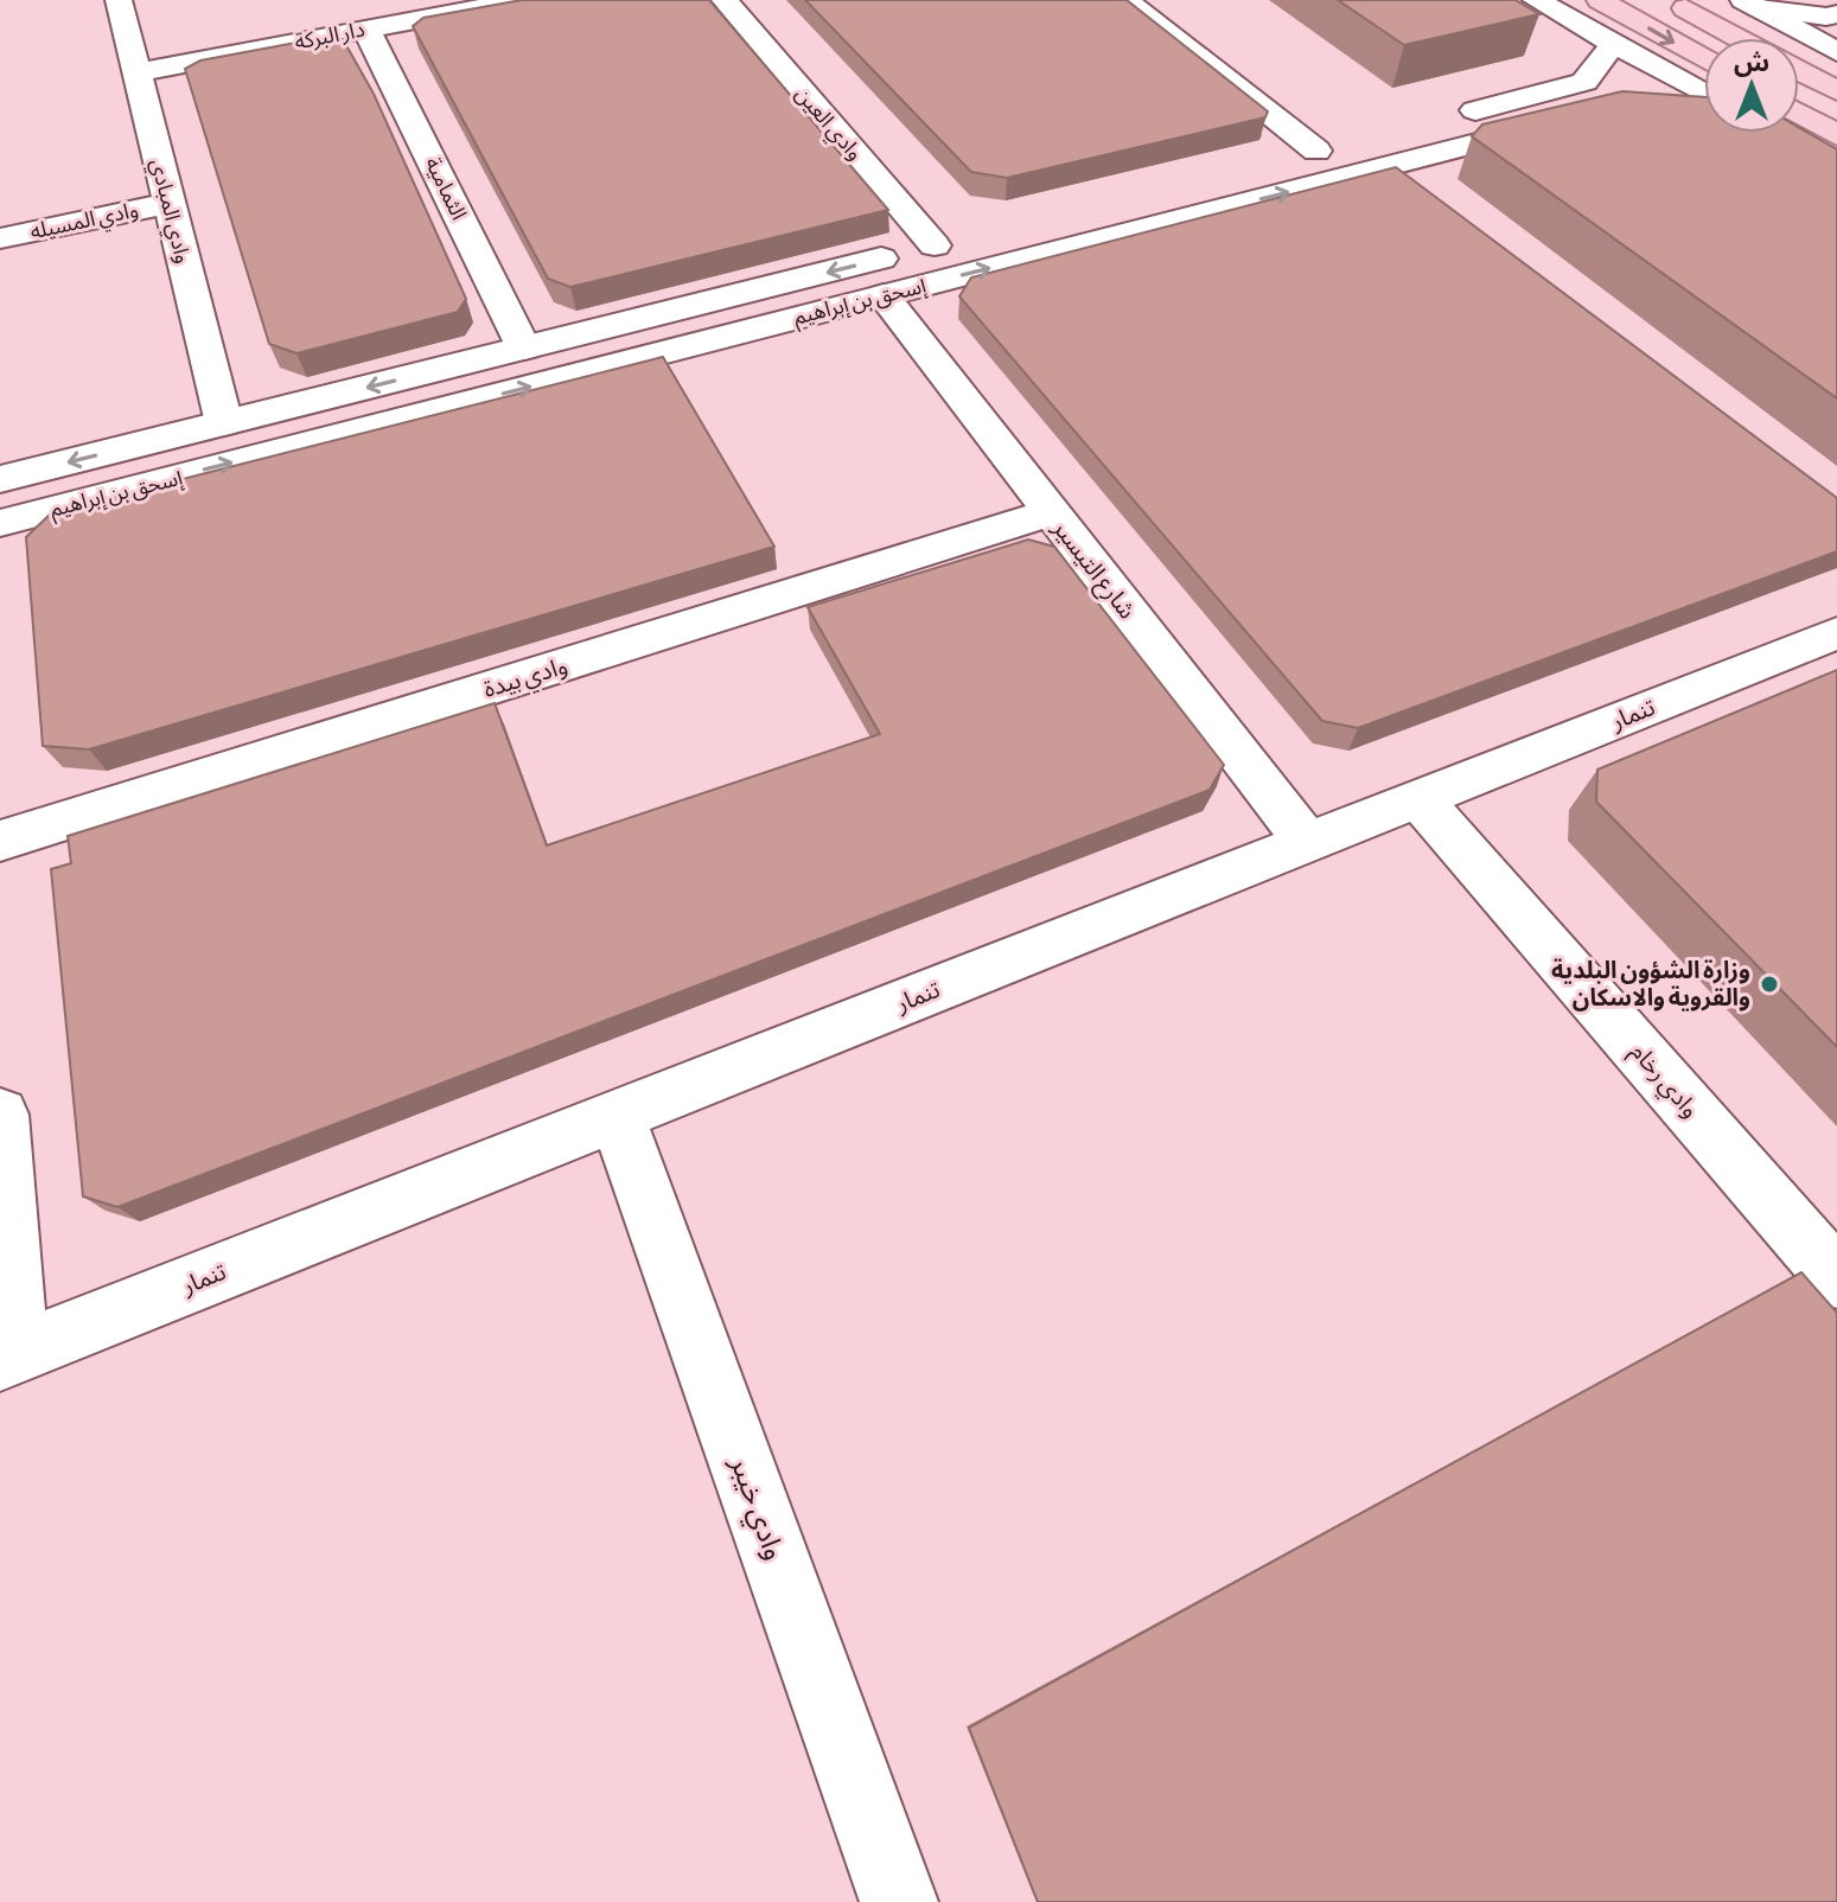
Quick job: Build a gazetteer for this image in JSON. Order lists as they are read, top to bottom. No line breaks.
{"streets":{"street":["دار البركة","وادي العين","الثمامية","وادي المبادي","وادي المسيله","إسحق بن إبراهيم","شارع التيسير","وادي بيدة","تنمار","وادي رخام","وادي خيبر"]},"crossings":[["دار البركة","الثمامية"],["دار البركة","وادي المبادي"],["وادي العين","إسحق بن إبراهيم"],["الثمامية","إسحق بن إبراهيم"],["وادي المبادي","وادي المسيله"],["وادي المبادي","إسحق بن إبراهيم"],["إسحق بن إبراهيم","شارع التيسير"],["شارع التيسير","وادي بيدة"],["شارع التيسير","تنمار"],["تنمار","وادي رخام"],["تنمار","وادي خيبر"]],"places":["وزارة الشؤون البلدية والقروية والاسكان"],"north":"top"}
